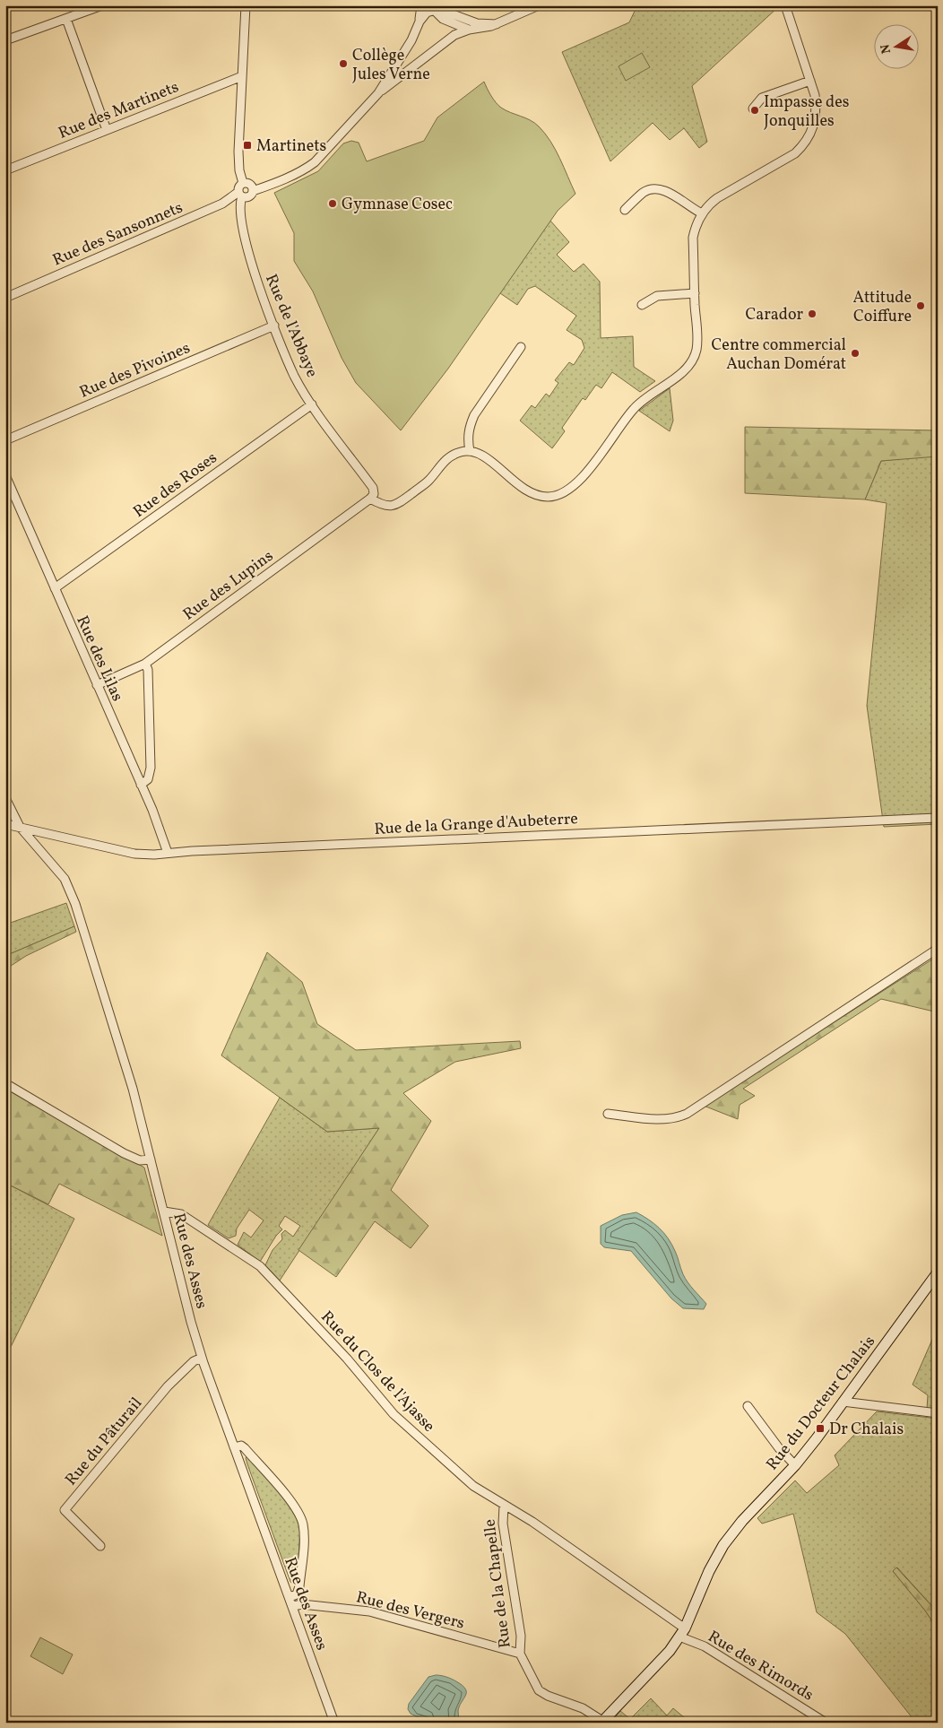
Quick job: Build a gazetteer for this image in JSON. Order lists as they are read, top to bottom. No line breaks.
{"streets":{"main road":["Rue du Docteur Chalais"],"street":["Rue des Martinets","Rue des Sansonnets","Rue de l'Abbaye","Rue des Pivoines","Rue des Roses","Rue des Lupins","Rue des Lilas","Rue de la Grange d'Aubeterre","Rue des Asses","Rue du Clos de l'Ajasse","Rue du Pâturail","Rue de la Chapelle","Rue des Vergers","Rue des Rimords"]},"crossings":[["Rue des Sansonnets","Rue de l'Abbaye"],["Rue de l'Abbaye","Rue des Pivoines"],["Rue de l'Abbaye","Rue des Roses"],["Rue de l'Abbaye","Rue des Lupins"],["Rue des Roses","Rue des Lilas"],["Rue des Lupins","Rue des Lilas"],["Rue des Lilas","Rue de la Grange d'Aubeterre"],["Rue de la Grange d'Aubeterre","Rue des Asses"],["Rue des Asses","Rue du Clos de l'Ajasse"],["Rue des Asses","Rue du Pâturail"],["Rue des Asses","Rue des Vergers"],["Rue du Clos de l'Ajasse","Rue du Docteur Chalais"],["Rue du Clos de l'Ajasse","Rue de la Chapelle"],["Rue du Clos de l'Ajasse","Rue des Rimords"],["Rue du Docteur Chalais","Rue de la Chapelle"],["Rue du Docteur Chalais","Rue des Rimords"],["Rue de la Chapelle","Rue des Vergers"]],"places":{"other":["Collège Jules Verne","Impasse des Jonquilles","Gymnase Cosec","Attitude Coiffure","Carador","Centre commercial Auchan Domérat"],"transit":["Martinets","Dr Chalais"]},"north":"left"}
